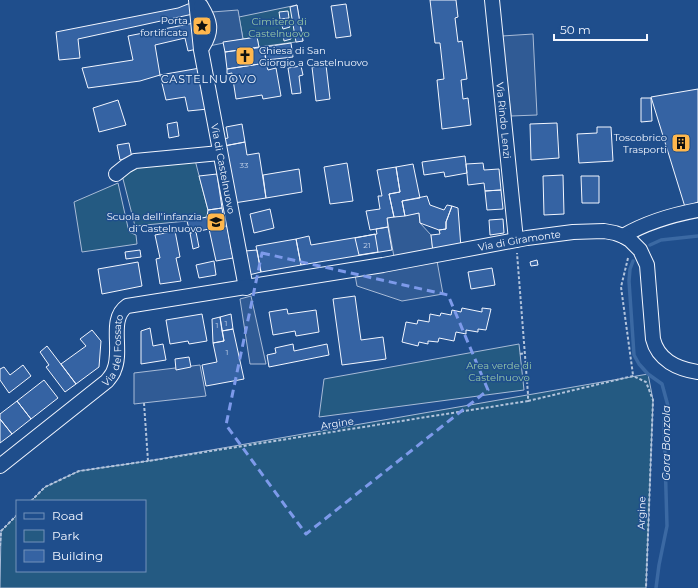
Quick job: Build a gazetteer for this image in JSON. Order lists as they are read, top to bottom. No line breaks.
{"streets":{"street":["Via Rindo Lenzi","Via di Castelnuovo","Via di Giramonte","Via del Fossato"],"path":["Argine"]},"crossings":[["Via Rindo Lenzi","Via di Giramonte"],["Via di Castelnuovo","Via di Giramonte"],["Via di Castelnuovo","Via del Fossato"],["Via di Giramonte","Via del Fossato"]],"districts":["CASTELNUOVO"],"water":["Gora Bonzola"],"parks":["Cimitero di Castelnuovo","Area verde di Castelnuovo"],"places":{"place":["Porta fortificata"],"church":["Chiesa di San Giorgio a Castelnuovo"],"building":["Toscobrico Trasporti"],"school or university":["Scuola dell'infanzia di Castelnuovo"]},"house_numbers":["33","21","1","1","1"],"legend":["Road","Park","Building"],"scale_bar":"50 m"}
